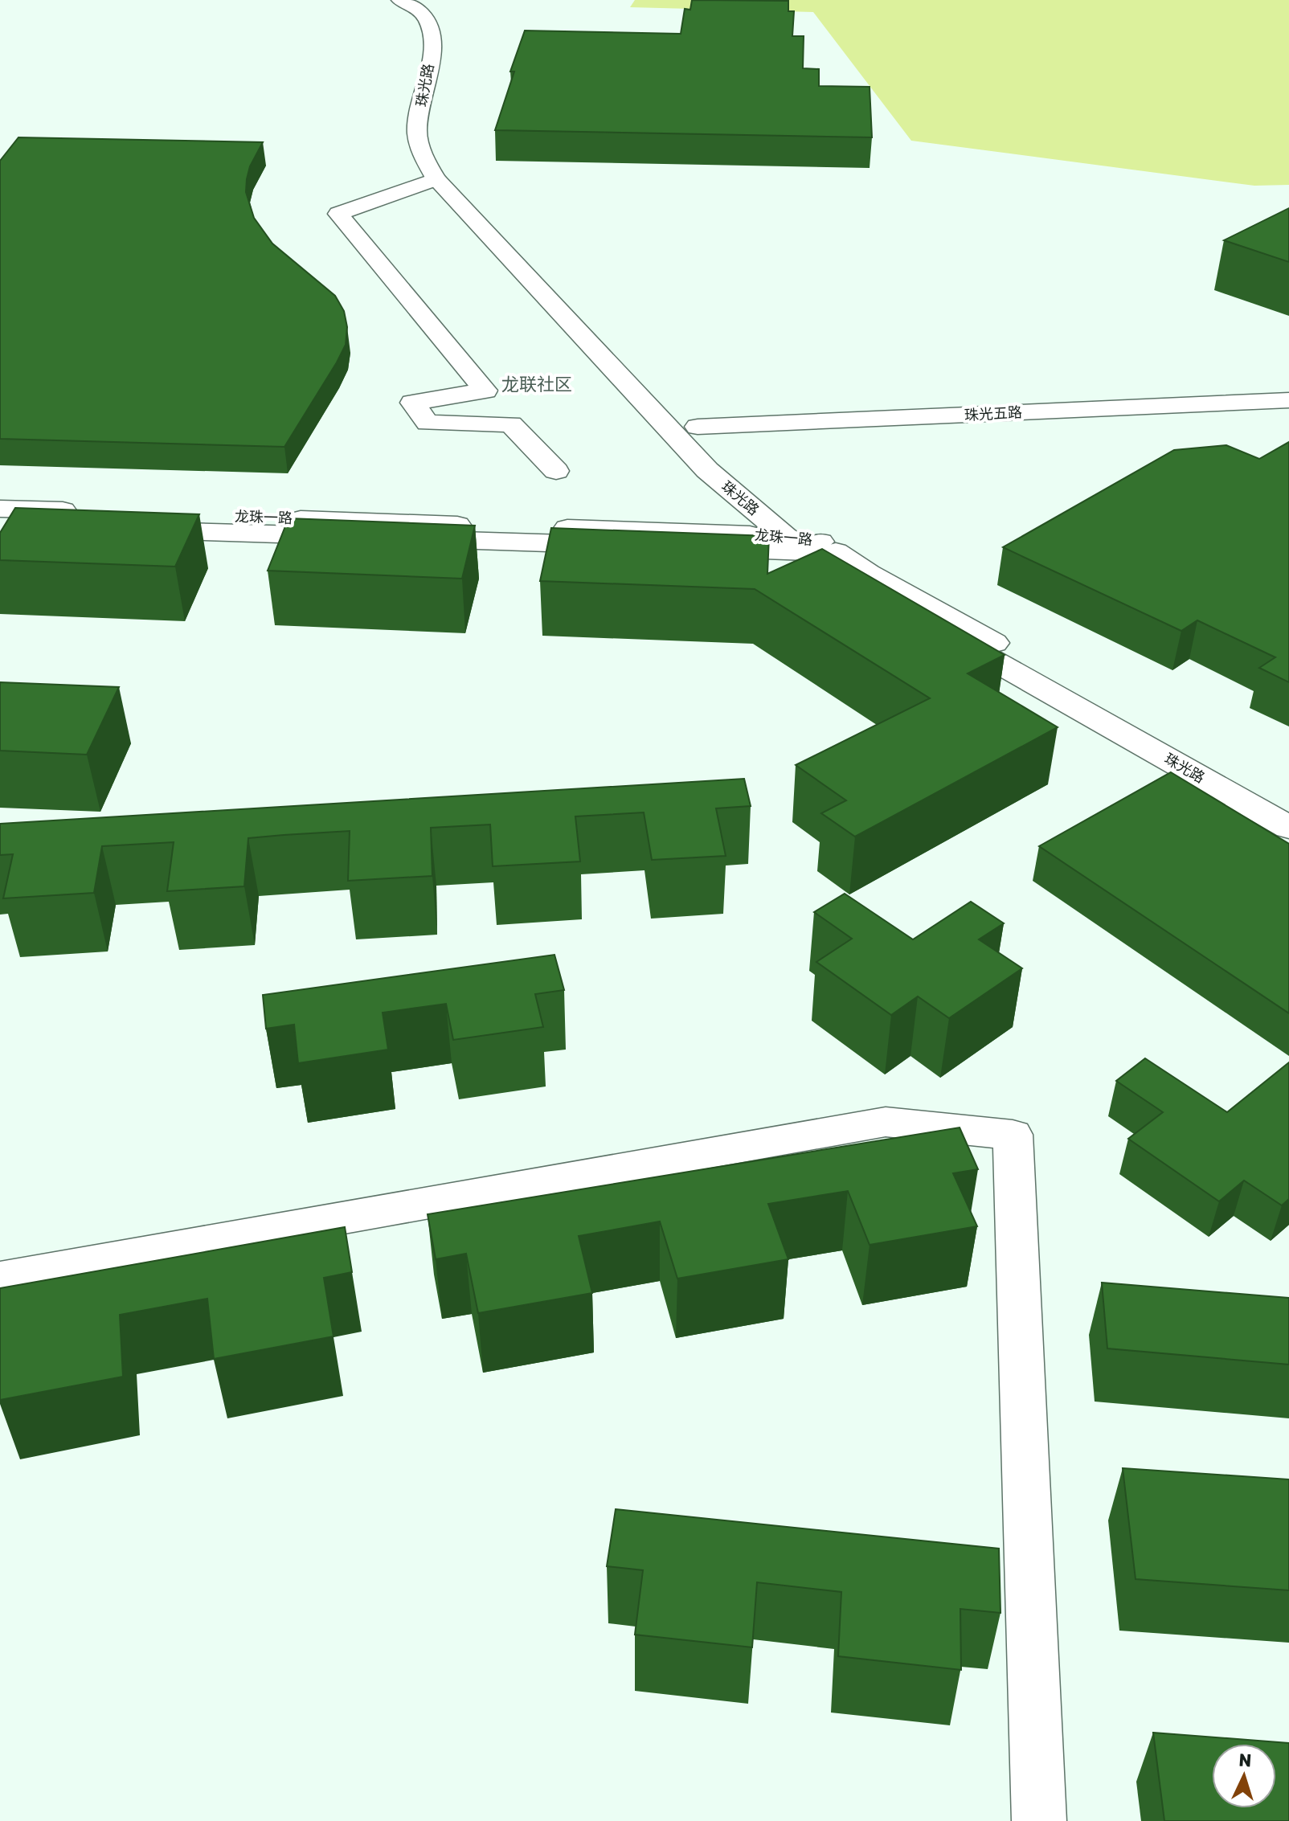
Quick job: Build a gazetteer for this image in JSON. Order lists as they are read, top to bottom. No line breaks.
{"streets":{"main road":["珠光路","珠光五路","龙珠一路"]},"crossings":[["珠光路","龙珠一路"]],"districts":["龙联社区"],"north":"top"}
